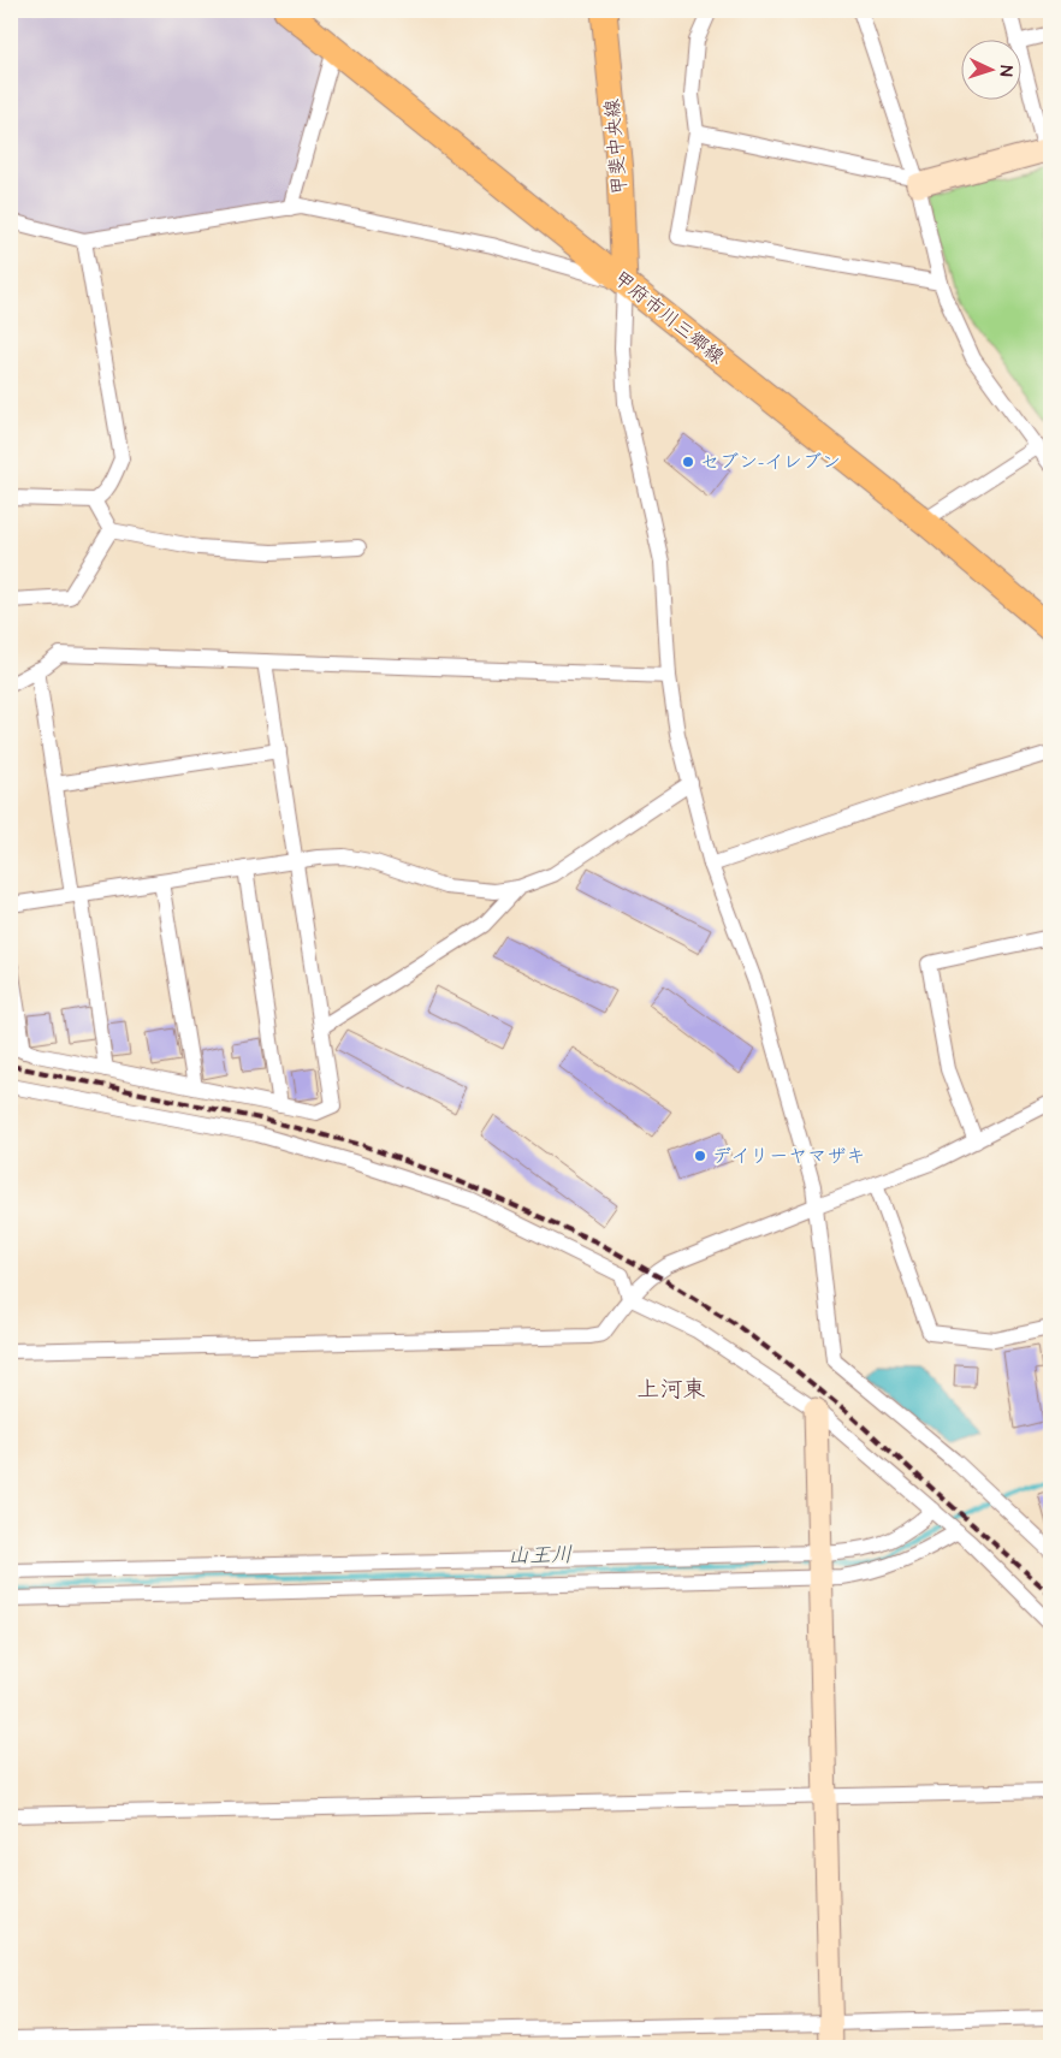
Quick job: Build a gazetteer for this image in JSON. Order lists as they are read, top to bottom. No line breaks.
{"streets":{"main road":["甲斐中央線","甲府市川三郷線"]},"crossings":[["甲斐中央線","甲府市川三郷線"]],"districts":["上河東"],"water":["山王川"],"places":["セブン-イレブン","デイリーヤマザキ"],"north":"right"}
